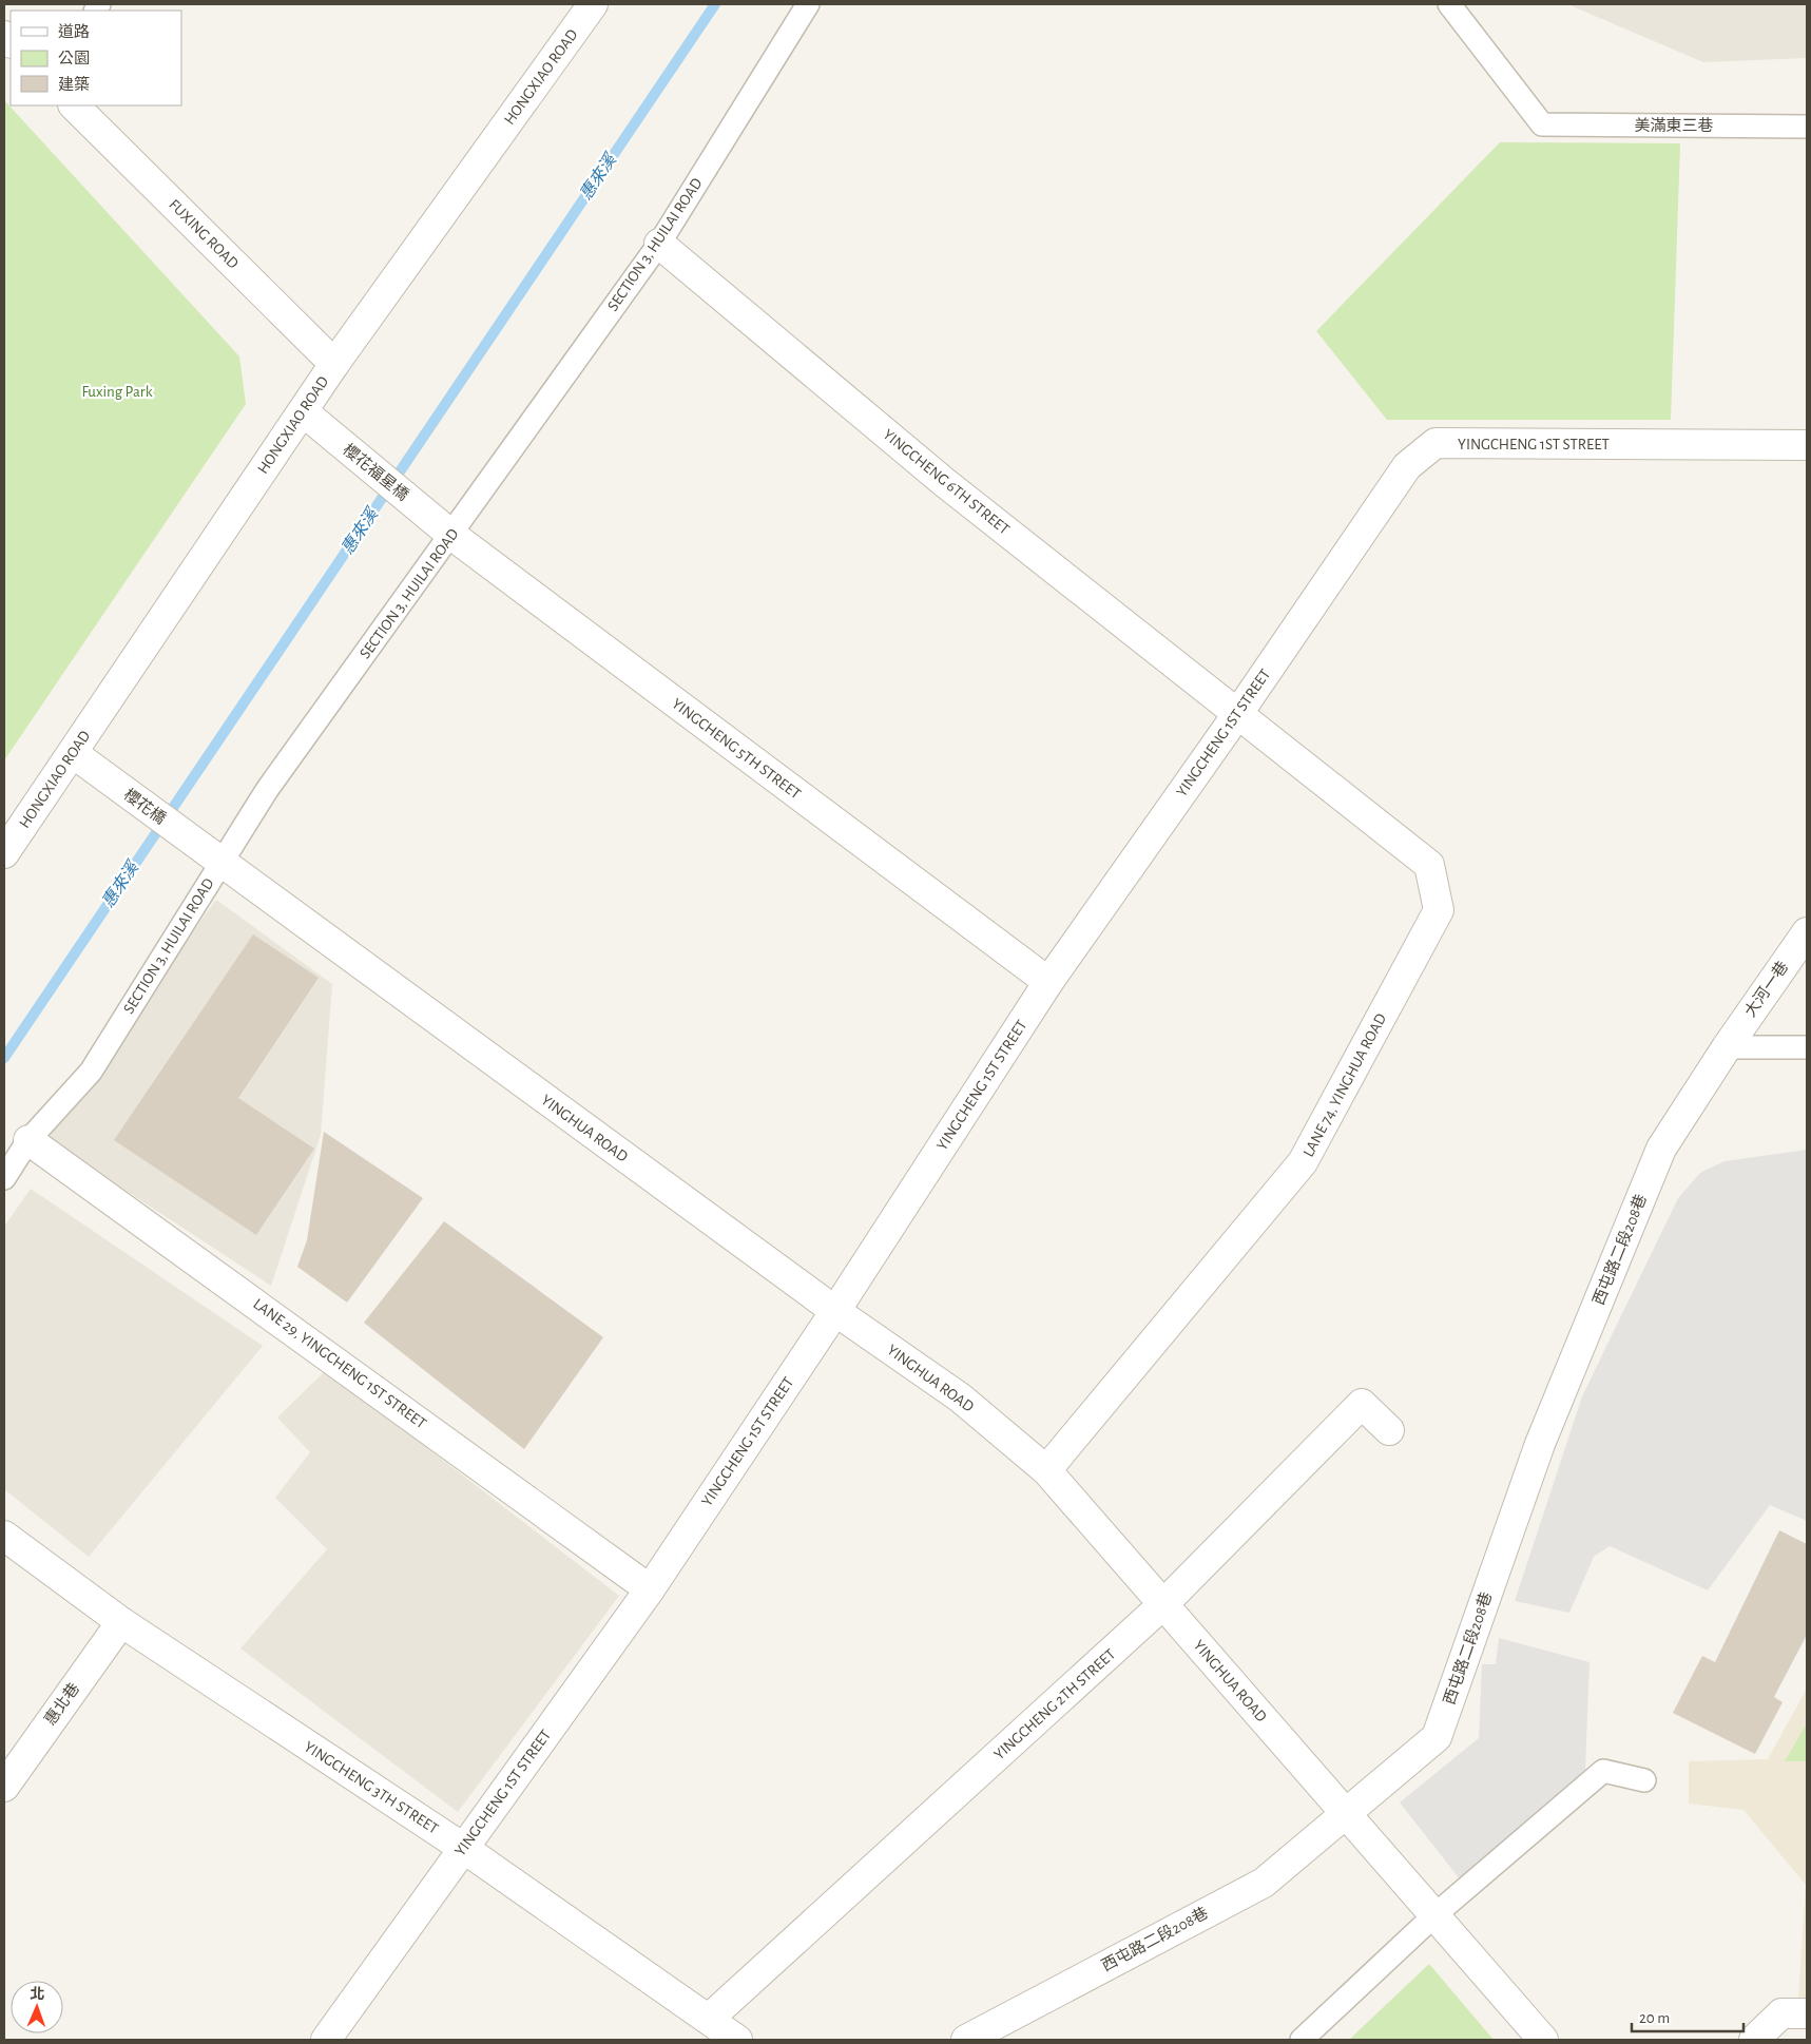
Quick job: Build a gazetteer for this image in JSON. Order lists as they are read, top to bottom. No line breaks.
{"streets":{"street":["HONGXIAO ROAD","FUXING ROAD","YINGCHENG 1ST STREET","櫻花福星橋","YINGCHENG 6TH STREET","YINGCHENG 5TH STREET","櫻花橋","大河一巷","LANE 74, YINGHUA ROAD","YINGHUA ROAD","西屯路二段208巷","LANE 29, YINGCHENG 1ST STREET","惠北巷","YINGCHENG 2TH STREET","YINGCHENG 3TH STREET"],"lane":["美滿東三巷","SECTION 3, HUILAI ROAD"]},"crossings":[["HONGXIAO ROAD","FUXING ROAD"],["HONGXIAO ROAD","櫻花福星橋"],["HONGXIAO ROAD","櫻花橋"],["SECTION 3, HUILAI ROAD","YINGCHENG 6TH STREET"],["SECTION 3, HUILAI ROAD","YINGCHENG 5TH STREET"],["SECTION 3, HUILAI ROAD","櫻花橋"],["SECTION 3, HUILAI ROAD","YINGHUA ROAD"],["SECTION 3, HUILAI ROAD","LANE 29, YINGCHENG 1ST STREET"],["YINGCHENG 1ST STREET","YINGCHENG 6TH STREET"],["YINGCHENG 1ST STREET","YINGCHENG 5TH STREET"],["YINGCHENG 1ST STREET","LANE 74, YINGHUA ROAD"],["YINGCHENG 1ST STREET","YINGHUA ROAD"],["YINGCHENG 1ST STREET","LANE 29, YINGCHENG 1ST STREET"],["YINGCHENG 1ST STREET","YINGCHENG 3TH STREET"],["櫻花福星橋","YINGCHENG 5TH STREET"],["YINGCHENG 6TH STREET","LANE 74, YINGHUA ROAD"],["櫻花橋","YINGHUA ROAD"],["大河一巷","西屯路二段208巷"],["LANE 74, YINGHUA ROAD","YINGHUA ROAD"],["YINGHUA ROAD","西屯路二段208巷"],["YINGHUA ROAD","YINGCHENG 2TH STREET"],["惠北巷","YINGCHENG 3TH STREET"],["YINGCHENG 2TH STREET","YINGCHENG 3TH STREET"]],"water":["惠來溪"],"parks":["Fuxing Park"],"legend":["道路","公園","建築"],"scale_bar":"20 m","north":"top"}
